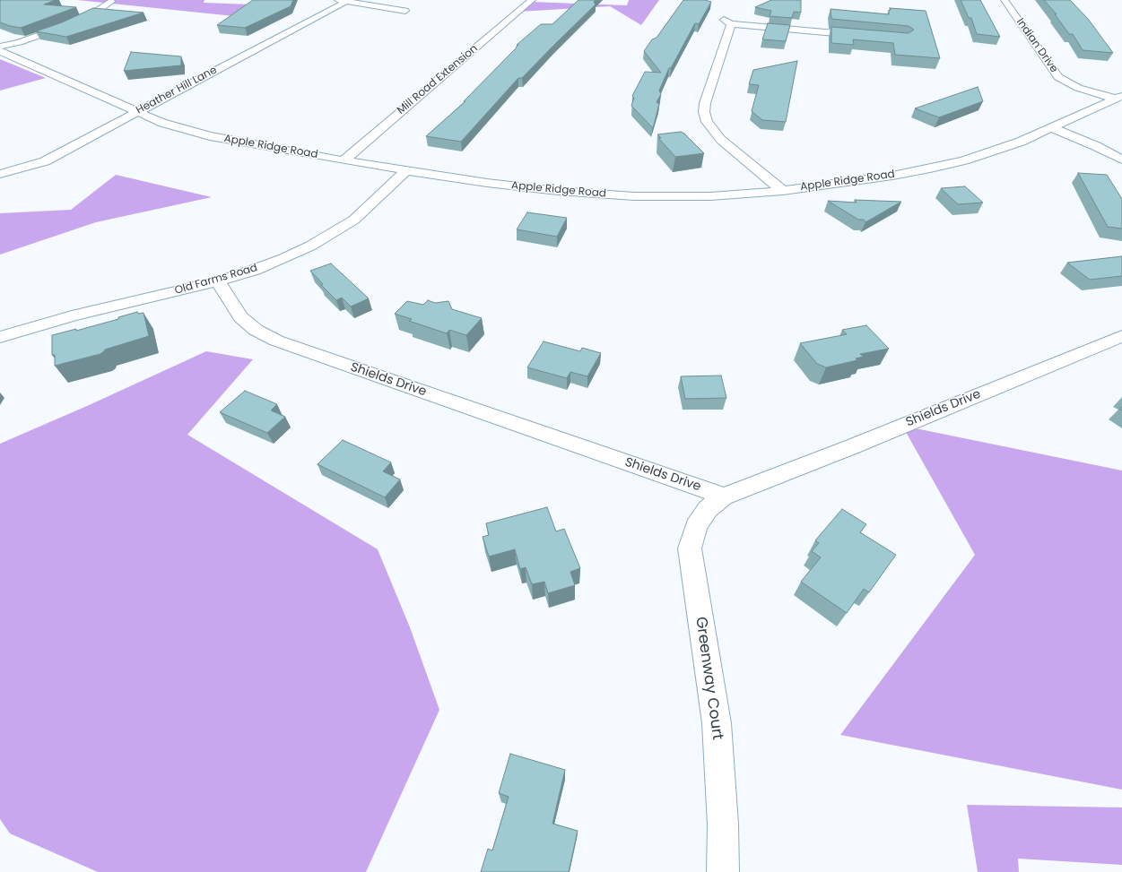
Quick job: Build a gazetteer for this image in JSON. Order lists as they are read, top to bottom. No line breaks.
{"streets":{"street":["Indian Drive","Mill Road Extension","Heather Hill Lane","Apple Ridge Road","Old Farms Road","Shields Drive","Greenway Court"]},"crossings":[["Indian Drive","Apple Ridge Road"],["Mill Road Extension","Apple Ridge Road"],["Heather Hill Lane","Apple Ridge Road"],["Apple Ridge Road","Old Farms Road"],["Old Farms Road","Shields Drive"],["Shields Drive","Greenway Court"]]}
